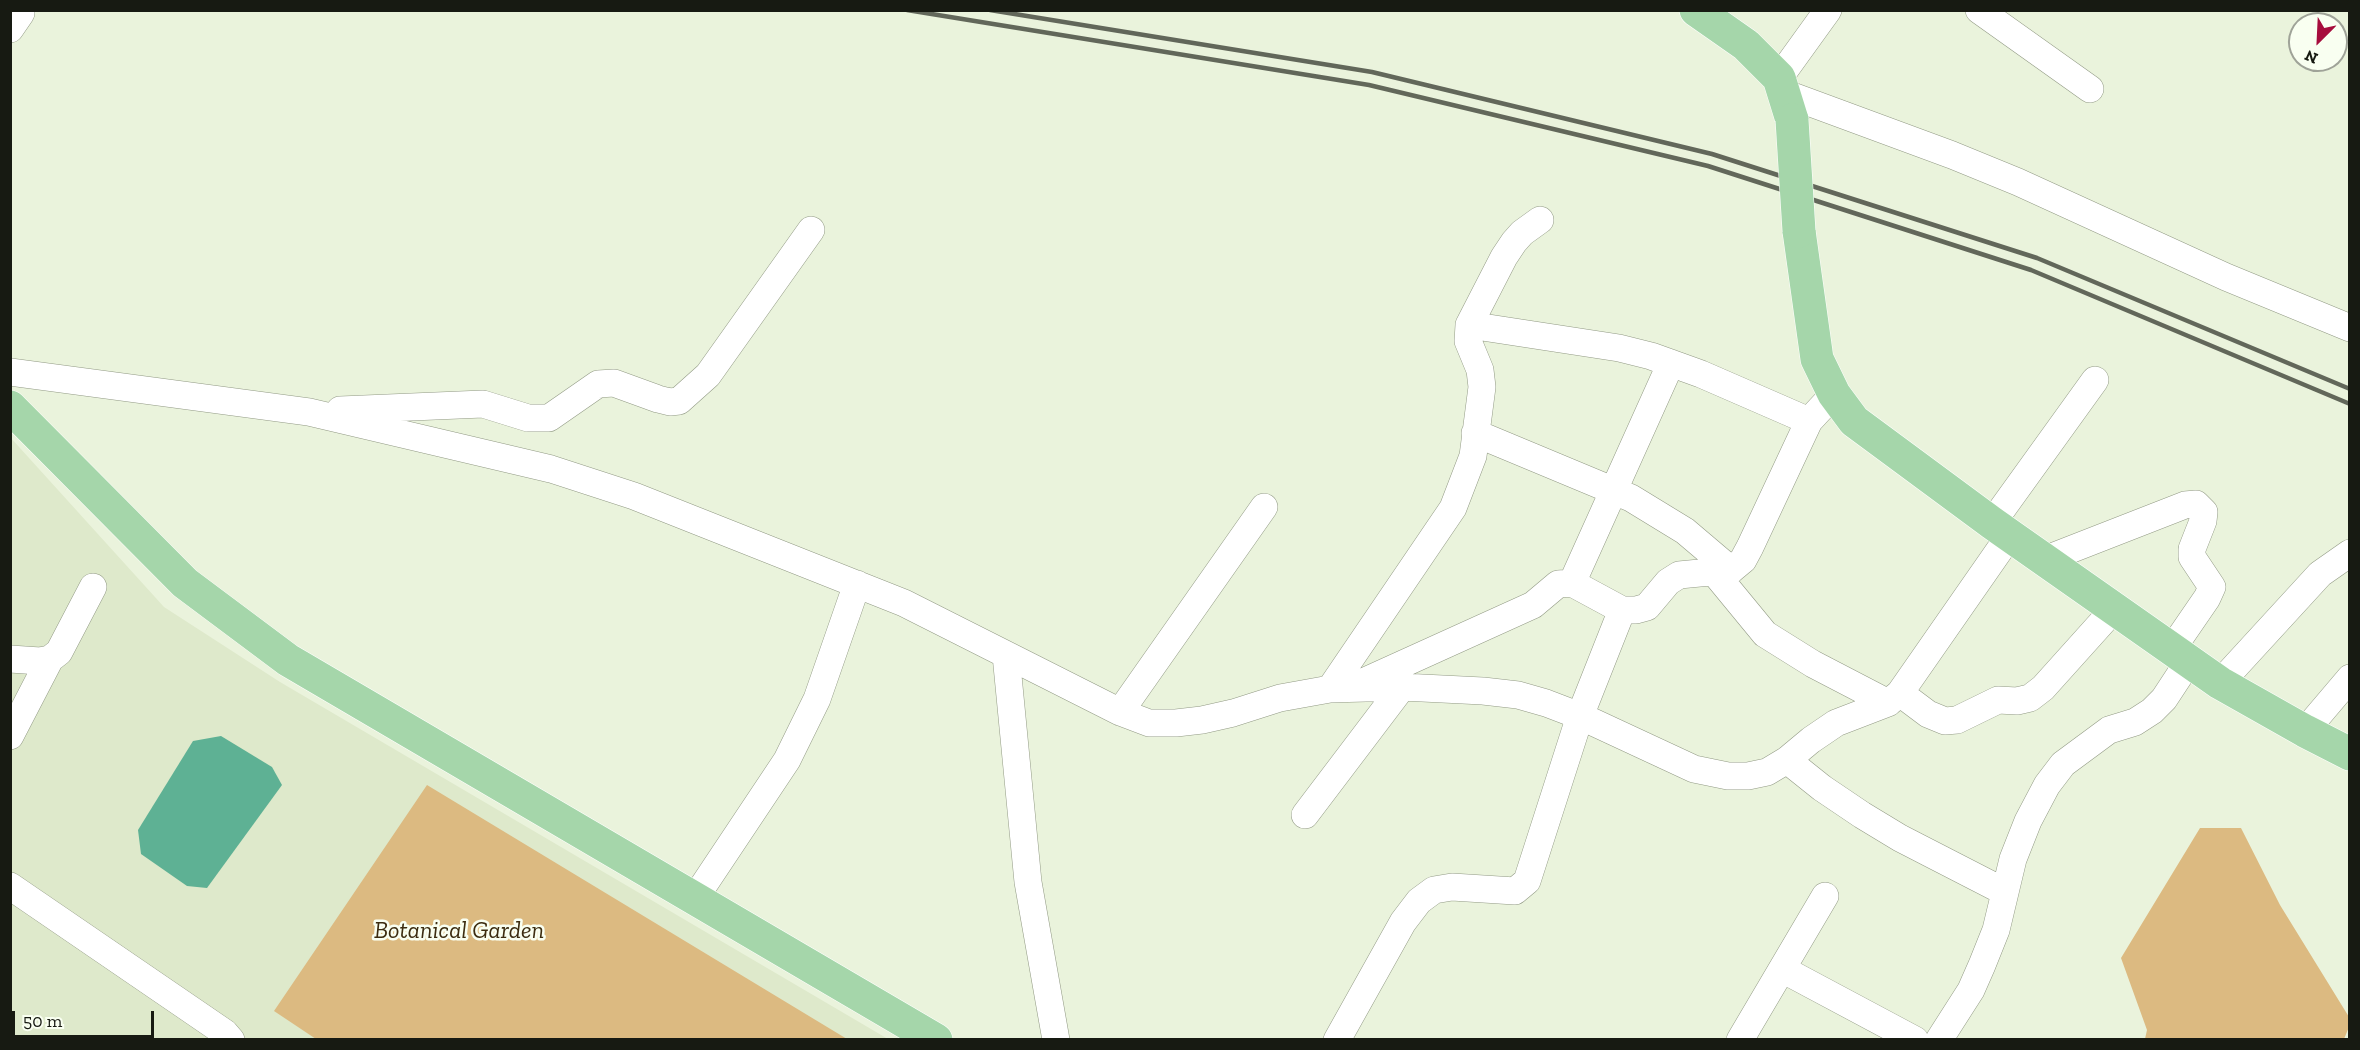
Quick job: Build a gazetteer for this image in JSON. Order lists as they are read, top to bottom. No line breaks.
{"parks":["Botanical Garden"],"scale_bar":"50 m","north":"bottom left"}
